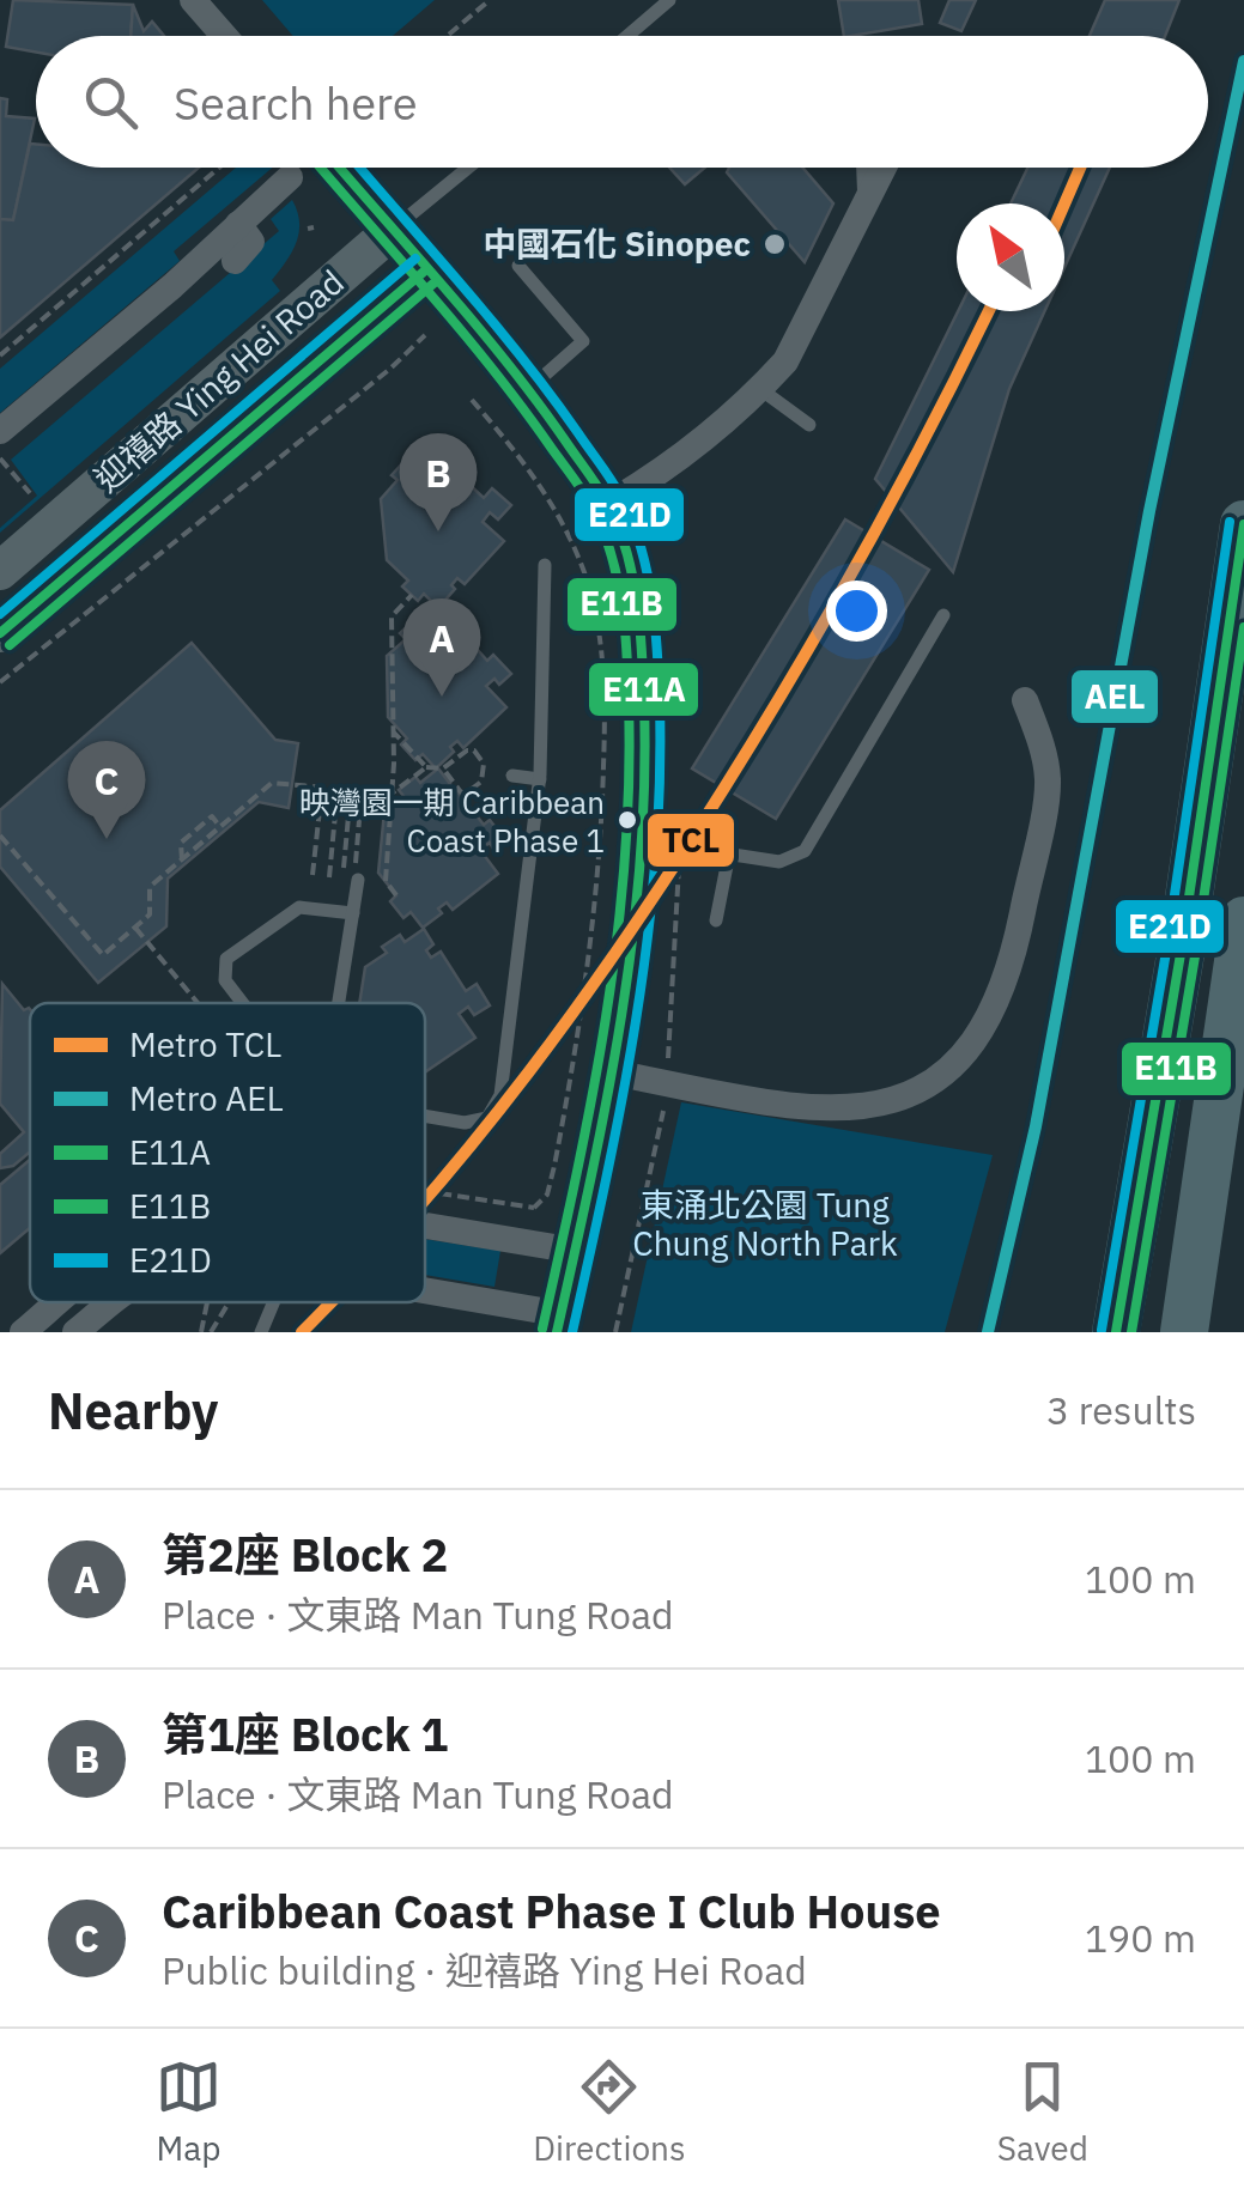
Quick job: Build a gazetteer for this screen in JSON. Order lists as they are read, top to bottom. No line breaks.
{"streets":{"street":["迎禧路 Ying Hei Road"]},"parks":["東涌北公園 Tung Chung North Park"],"places":["中國石化 Sinopec","映灣園一期 Caribbean Coast Phase 1"],"lines":["metro line AEL","metro line TCL","transit line E11A","transit line E11B","transit line E21D"],"legend":["Metro TCL","Metro AEL","E11A","E11B","E21D"],"north":"top left","page":{"search":"Search here","pins":["B","A","C"],"heading":["Nearby","3 results"],"list":[{"mark":"A","name":"第2座 Block 2","note":"Place · 文東路 Man Tung Road","value":"100 m"},{"mark":"B","name":"第1座 Block 1","note":"Place · 文東路 Man Tung Road","value":"100 m"},{"mark":"C","name":"Caribbean Coast Phase I Club House","note":"Public building · 迎禧路 Ying Hei Road","value":"190 m"}],"nav":["Map","Directions","Saved"]}}
